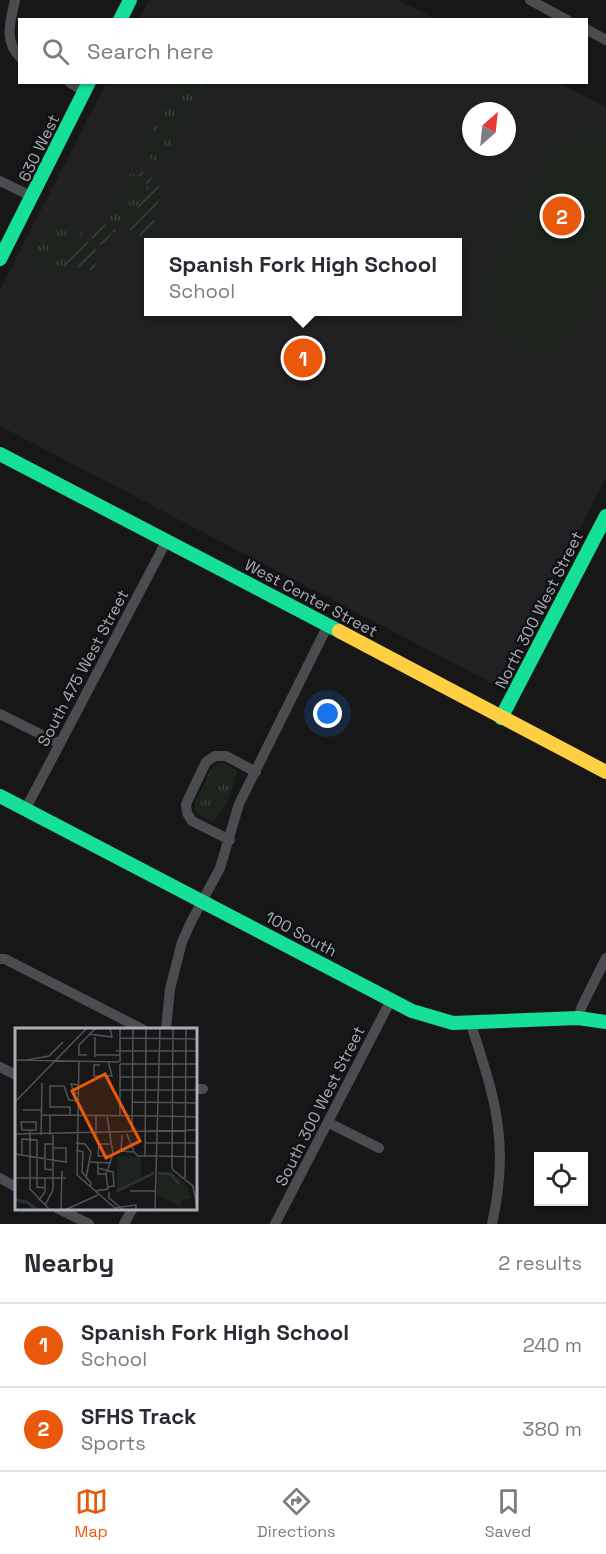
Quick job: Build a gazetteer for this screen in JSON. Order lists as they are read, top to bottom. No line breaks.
{"streets":{"street":["630 West","West Center Street","North 300 West Street","South 475 West Street","100 South","South 300 West Street"]},"crossings":[["West Center Street","North 300 West Street"],["West Center Street","South 475 West Street"],["South 475 West Street","100 South"],["100 South","South 300 West Street"]],"north":"top right","page":{"search":"Search here","pins":["2","1"],"popup":["Spanish Fork High School","School"],"heading":["Nearby","2 results"],"list":[{"mark":"1","name":"Spanish Fork High School","note":"School","value":"240 m"},{"mark":"2","name":"SFHS Track","note":"Sports","value":"380 m"}],"nav":["Map","Directions","Saved"]}}
